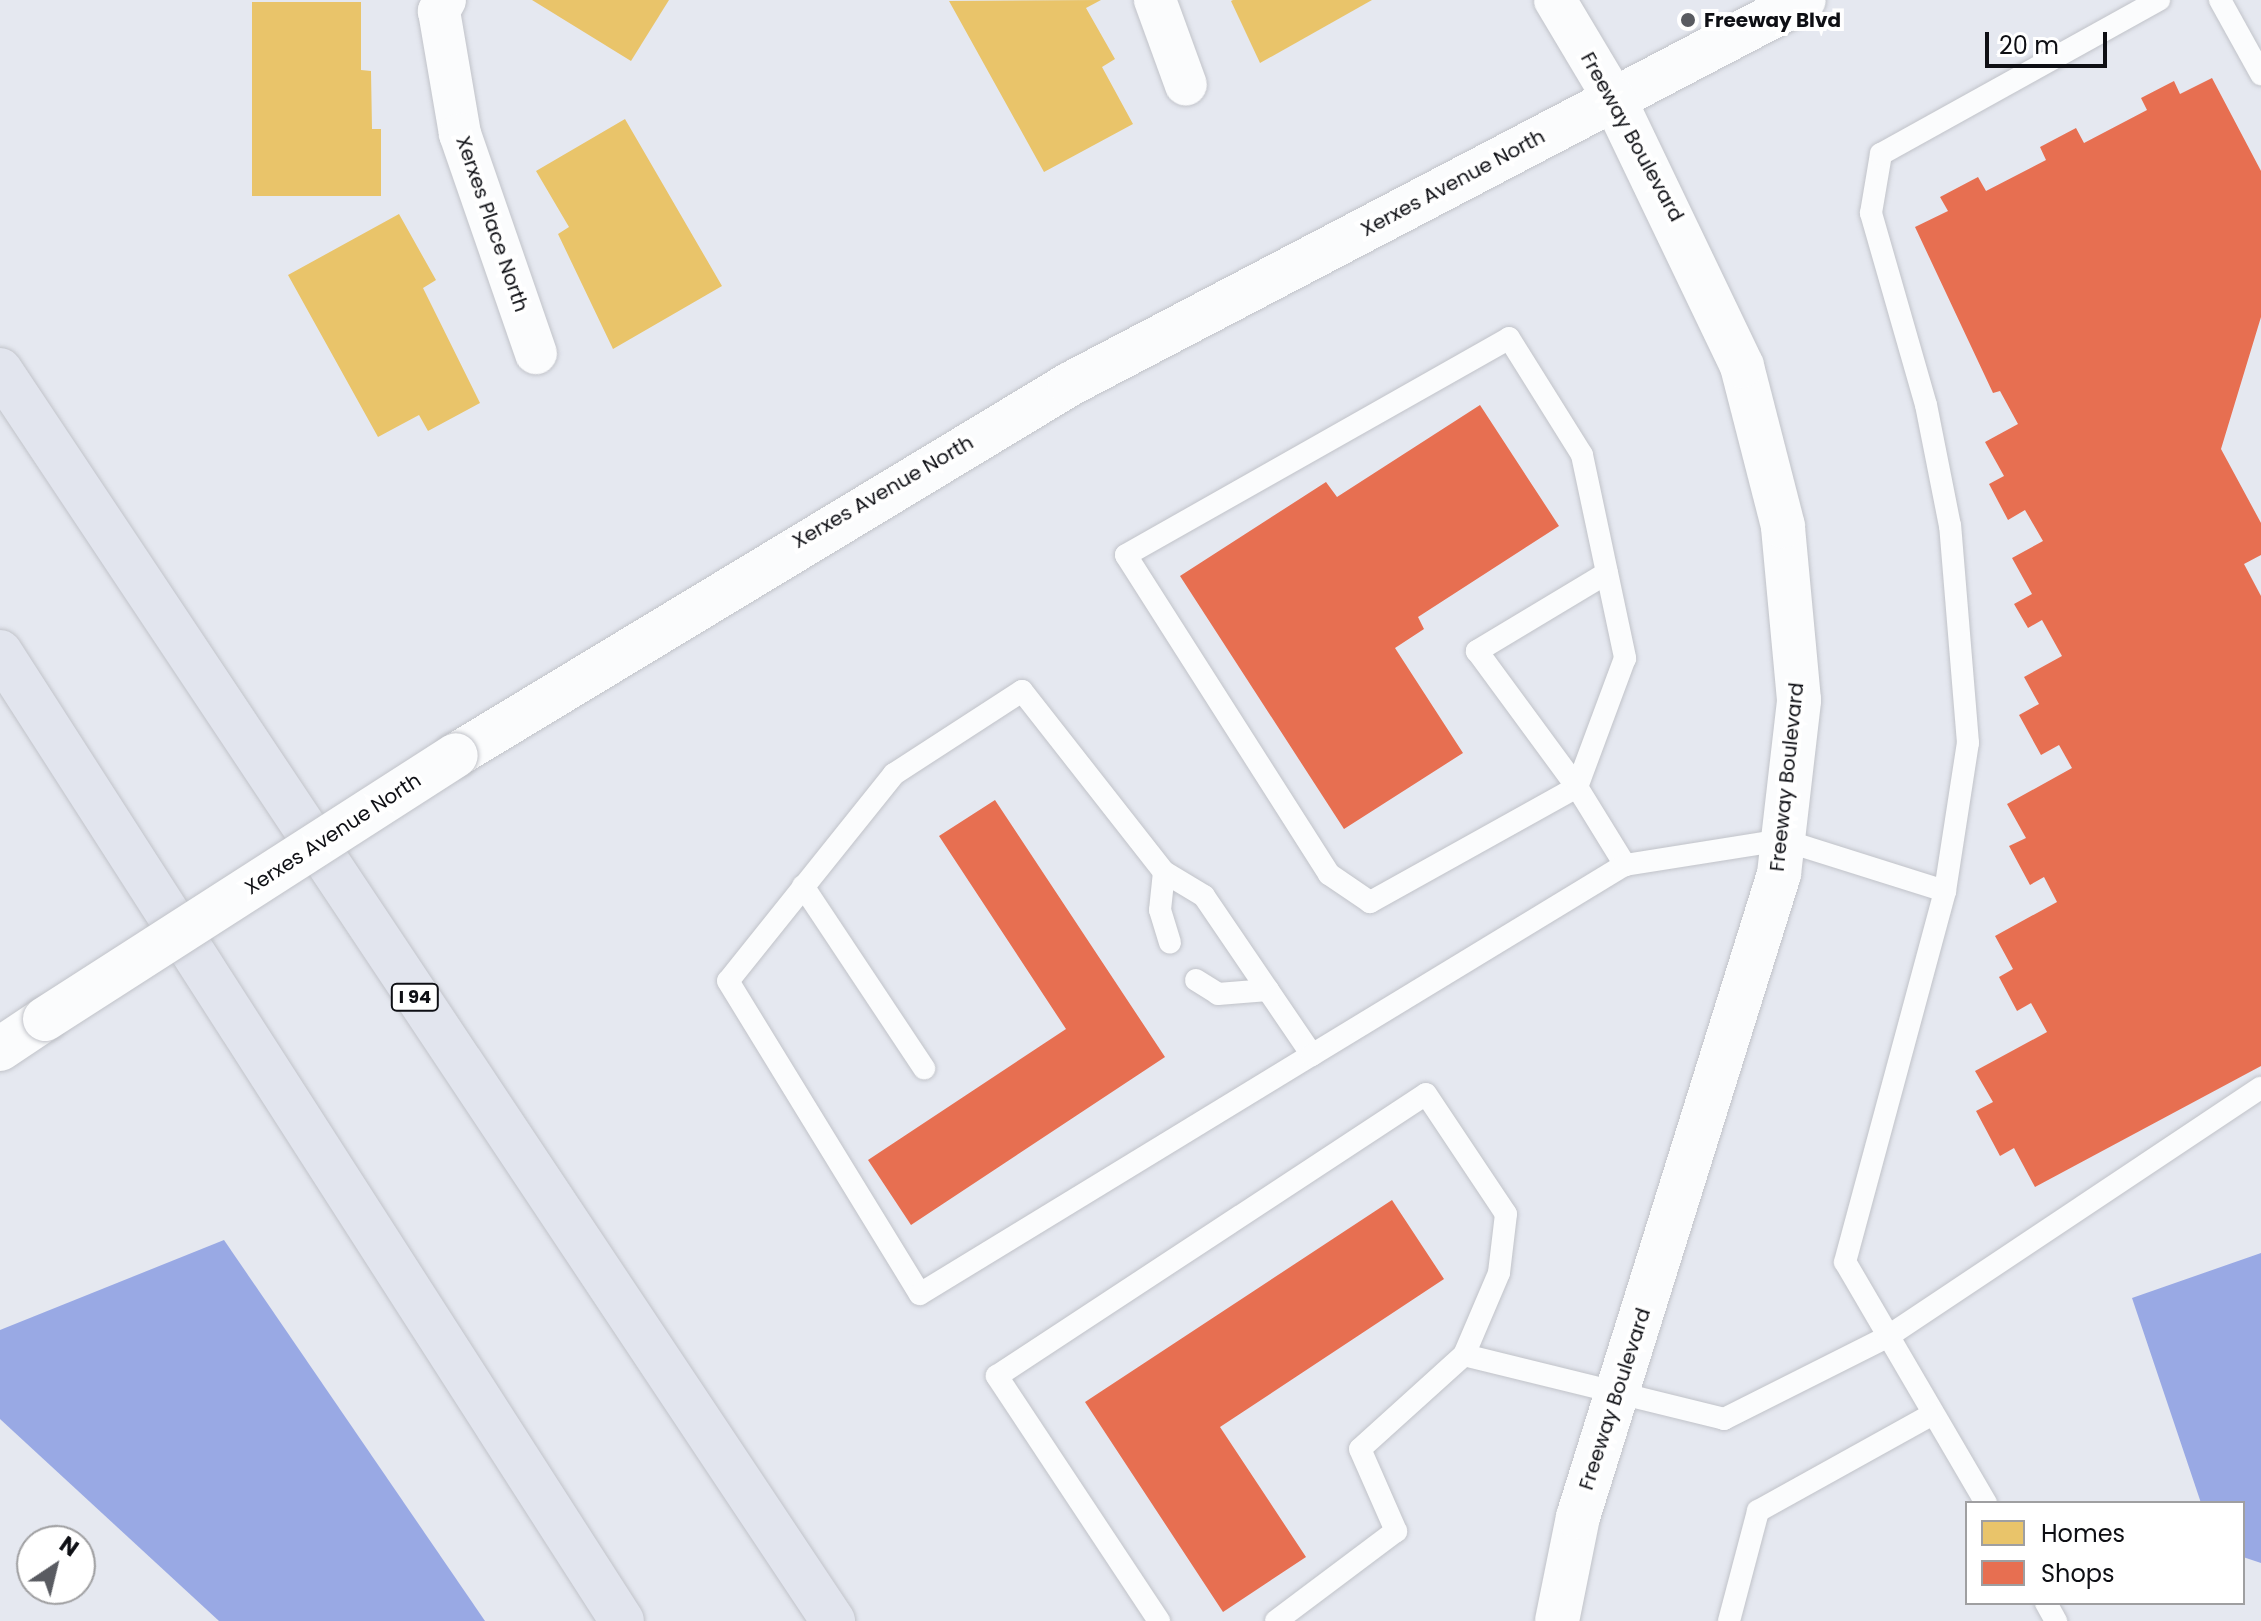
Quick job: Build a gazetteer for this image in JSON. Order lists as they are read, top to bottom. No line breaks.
{"streets":{"highway":["I 94"],"street":["Freeway Boulevard","Xerxes Avenue North","Xerxes Place North"]},"crossings":[["Freeway Boulevard","Xerxes Avenue North"]],"places":["Freeway Blvd"],"legend":["Homes","Shops"],"scale_bar":"20 m","north":"top right"}
